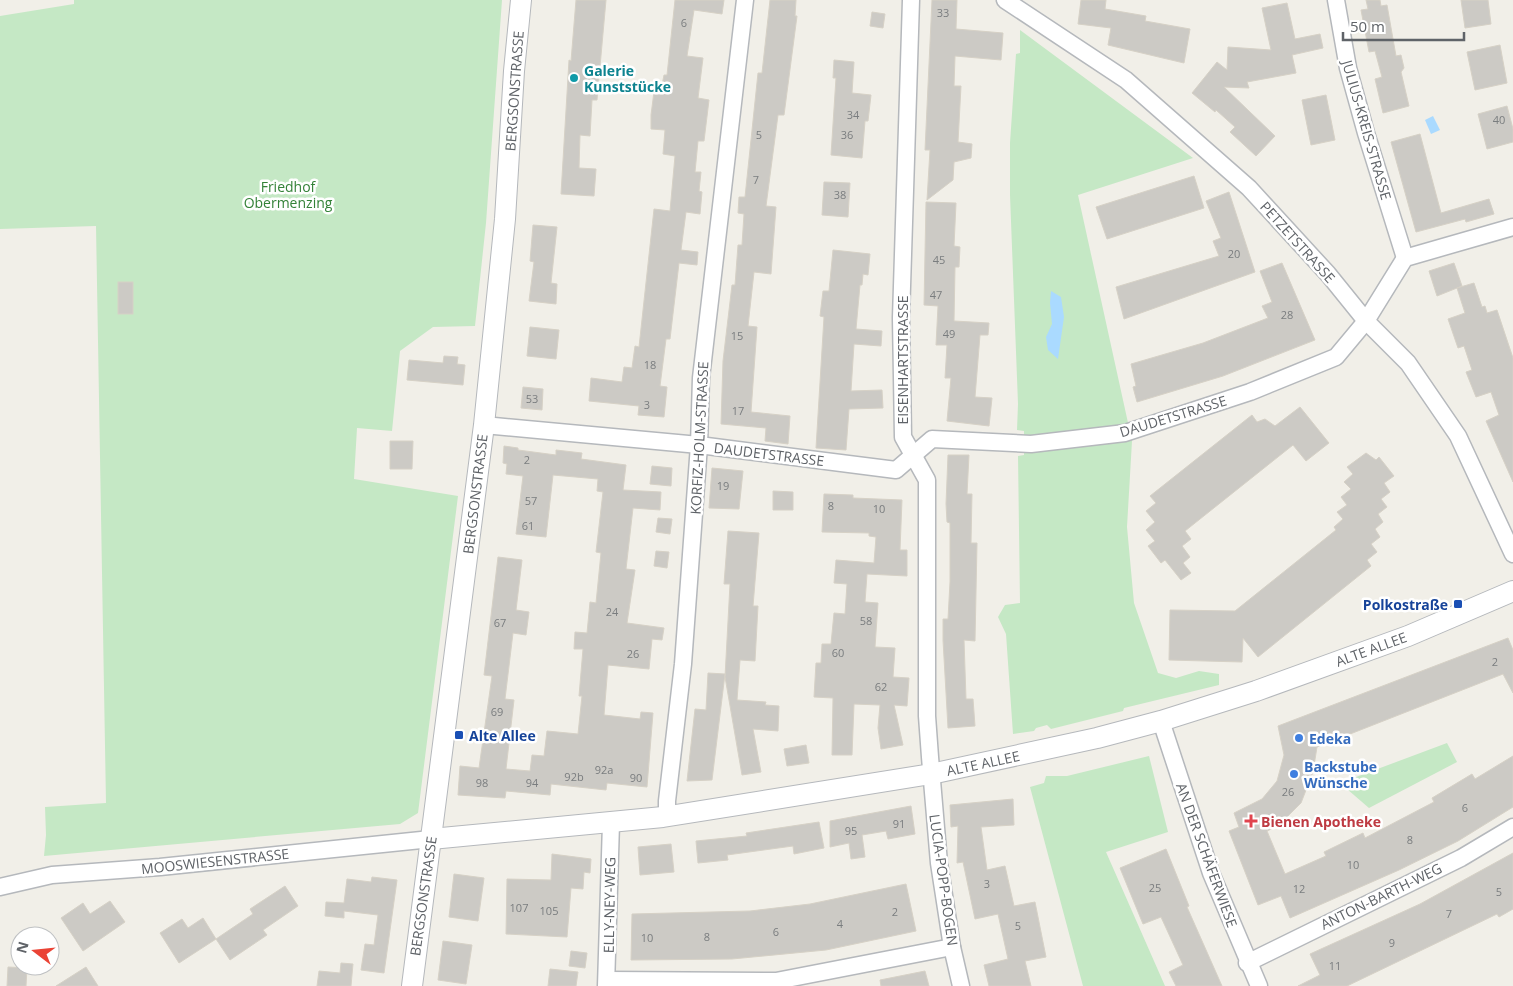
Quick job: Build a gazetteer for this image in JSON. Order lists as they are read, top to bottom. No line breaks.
{"streets":{"street":["BERGSONSTRASSE","JULIUS-KREIS-STRASSE","PETZETSTRASSE","EISENHARTSTRASSE","DAUDETSTRASSE","KORFIZ-HOLM-STRASSE","ALTE ALLEE","AN DER SCHÄFERWIESE","MOOSWIESENSTRASSE","LUCIA-POPP-BOGEN","ANTON-BARTH-WEG","ELLY-NEY-WEG"]},"crossings":[["BERGSONSTRASSE","DAUDETSTRASSE"],["BERGSONSTRASSE","ALTE ALLEE"],["BERGSONSTRASSE","MOOSWIESENSTRASSE"],["JULIUS-KREIS-STRASSE","DAUDETSTRASSE"],["PETZETSTRASSE","DAUDETSTRASSE"],["EISENHARTSTRASSE","DAUDETSTRASSE"],["EISENHARTSTRASSE","ALTE ALLEE"],["EISENHARTSTRASSE","LUCIA-POPP-BOGEN"],["DAUDETSTRASSE","KORFIZ-HOLM-STRASSE"],["KORFIZ-HOLM-STRASSE","ALTE ALLEE"],["ALTE ALLEE","AN DER SCHÄFERWIESE"],["ALTE ALLEE","MOOSWIESENSTRASSE"],["ALTE ALLEE","LUCIA-POPP-BOGEN"],["ALTE ALLEE","ELLY-NEY-WEG"],["AN DER SCHÄFERWIESE","ANTON-BARTH-WEG"]],"parks":["Friedhof Obermenzing"],"places":{"other":["Galerie Kunststücke","Edeka","Backstube Wünsche"],"transit":["Polkostraße","Alte Allee"],"health":["Bienen Apotheke"]},"house_numbers":["33","6","34","40","5","36","7","38","20","45","47","28","49","15","18","53","3","17","2","19","57","8","10","61","24","58","67","60","26","2","62","69","92a","92b","90","98","94","26","6","91","95","8","10","3","25","12","5","107","105","2","7","4","5","6","8","10","9","11"],"scale_bar":"50 m","north":"left"}
